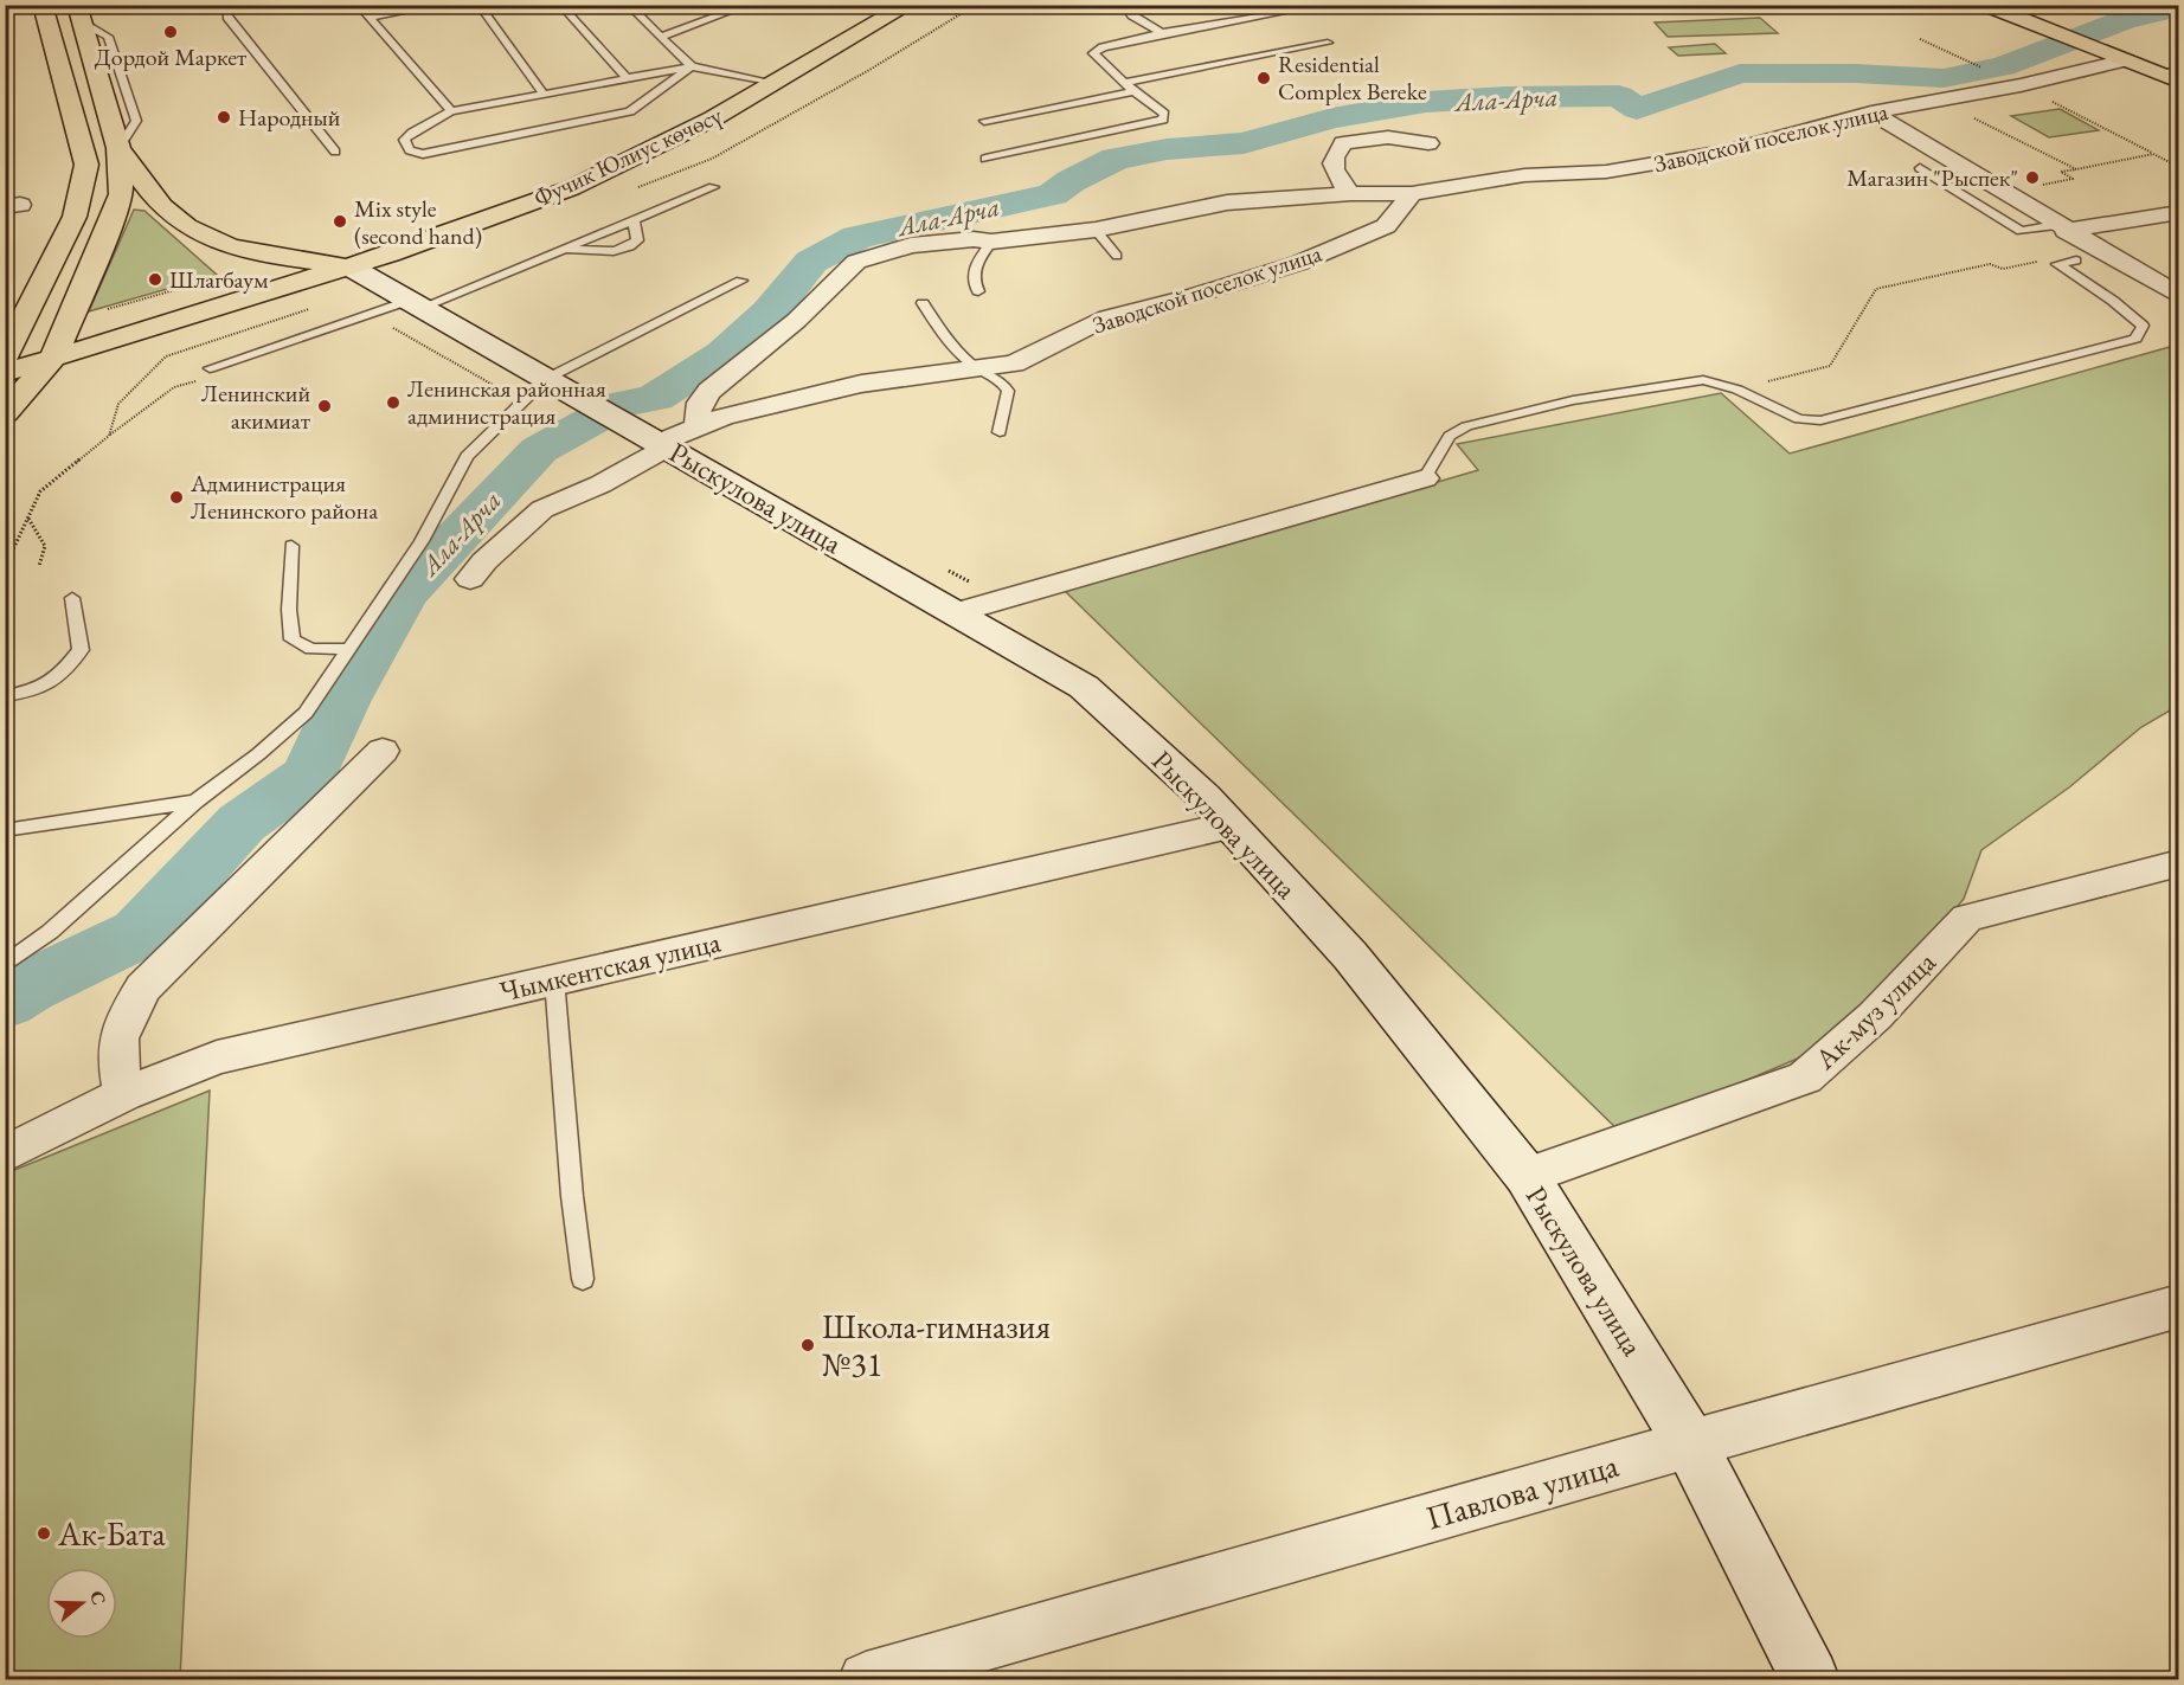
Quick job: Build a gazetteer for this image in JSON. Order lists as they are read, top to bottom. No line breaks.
{"streets":{"main road":["Фучик Юлиус көчөсү","Рыскулова улица"],"street":["Заводской поселок улица","Чымкентская улица","Ак-муз улица","Павлова улица"]},"crossings":[["Заводской поселок улица","Рыскулова улица"],["Фучик Юлиус көчөсү","Рыскулова улица"],["Рыскулова улица","Чымкентская улица"],["Рыскулова улица","Ак-муз улица"],["Рыскулова улица","Павлова улица"]],"water":["Ала-Арча"],"places":["Дордой Маркет","Residential Complex Bereke","Народный","Магазин \"Рыспек\"","Mix style (second hand)","Шлагбаум","Ленинская районная администрация","Ленинский акимиат","Администрация Ленинского района","Школа-гимназия №31","Ак-Бата"],"north":"right"}
